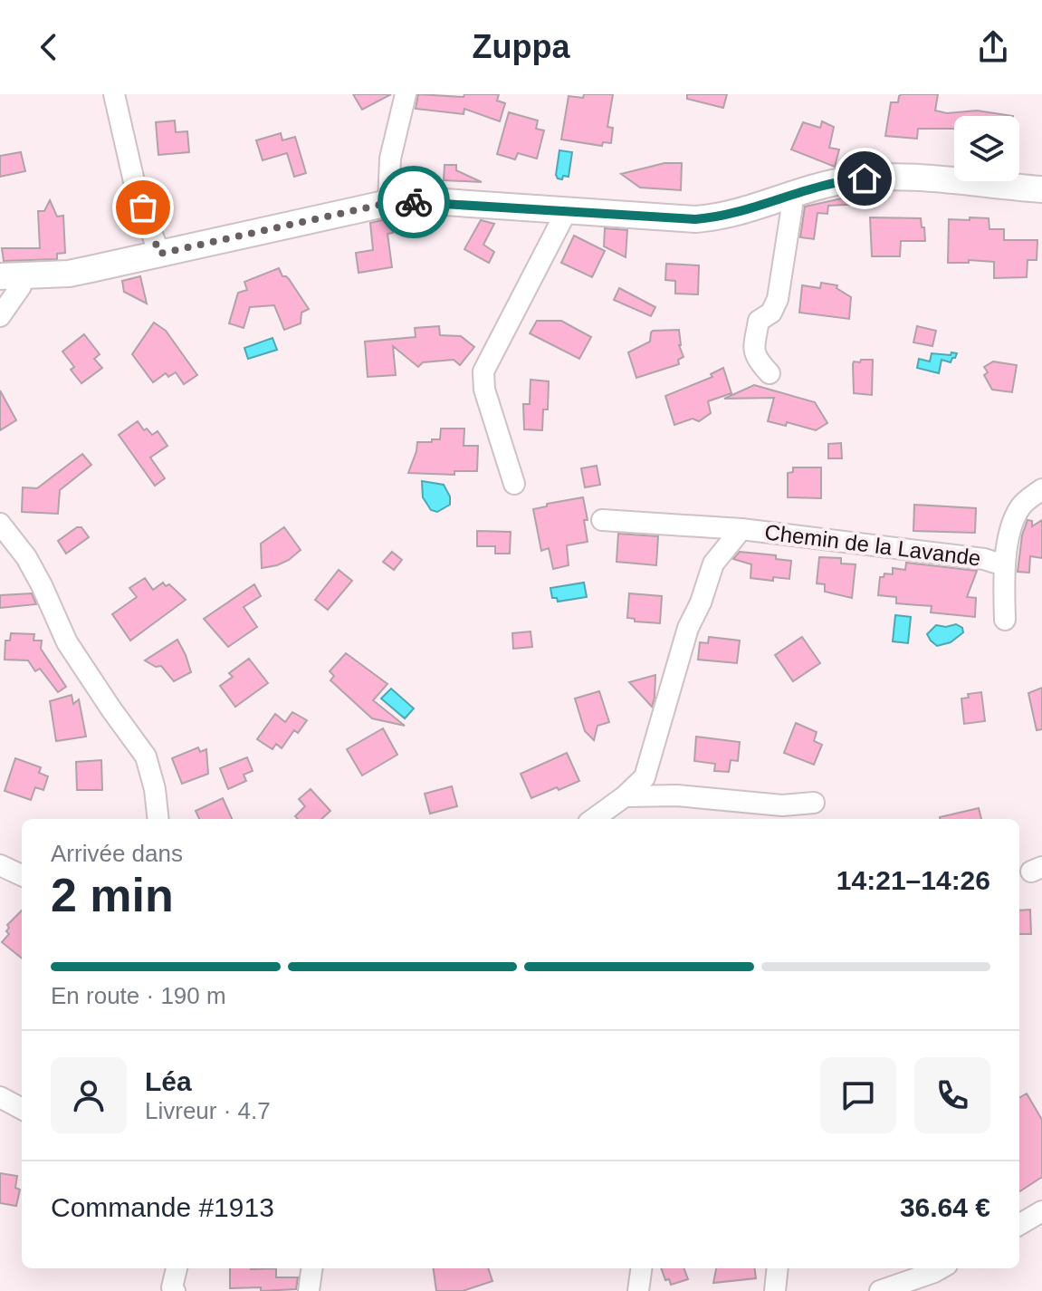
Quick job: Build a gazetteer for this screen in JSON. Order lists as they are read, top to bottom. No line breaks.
{"streets":{"street":["Chemin de la Lavande"]},"page":{"header":"Zuppa","heading":["2 min","Arrivée dans","14:21–14:26"],"panel":["Léa","Livreur · 4.7","Commande #1913","36.64 €"],"bar":"En route · 190 m"}}
